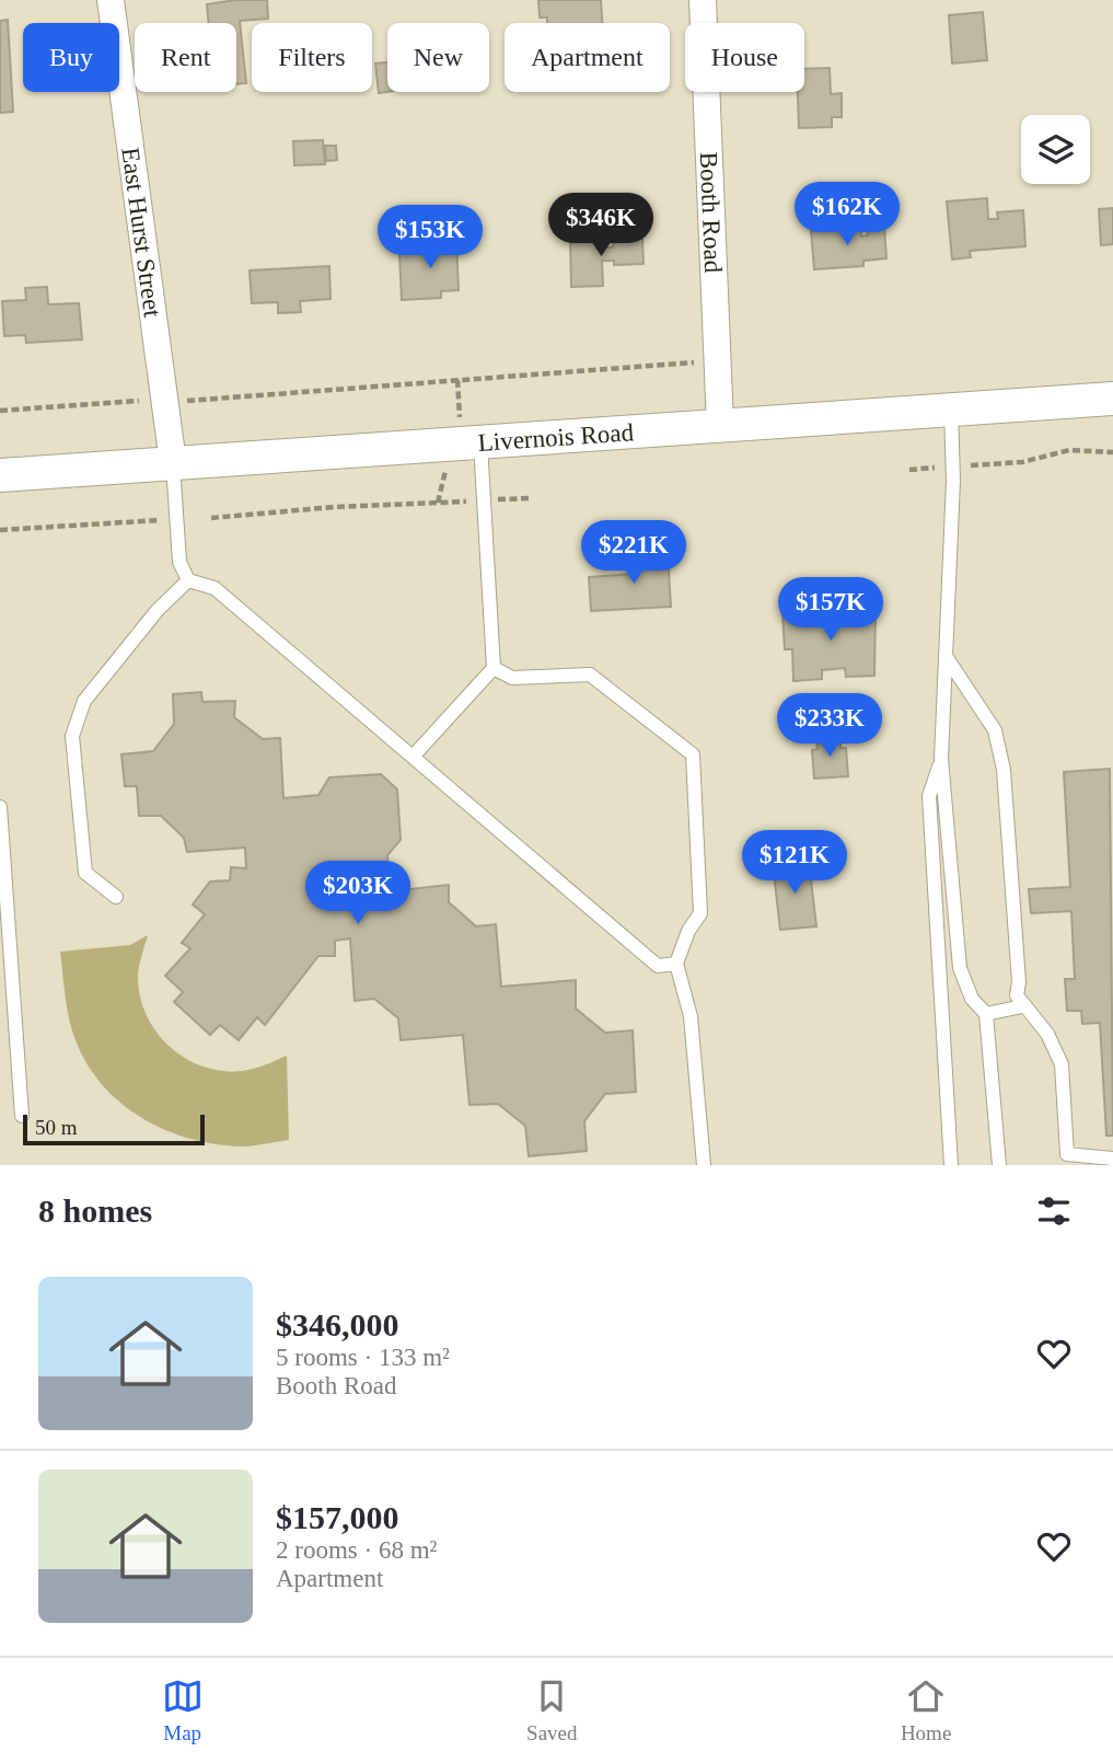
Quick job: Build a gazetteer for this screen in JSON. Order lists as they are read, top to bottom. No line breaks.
{"streets":{"street":["Booth Road","East Hurst Street","Livernois Road"]},"crossings":[["Booth Road","Livernois Road"],["East Hurst Street","Livernois Road"]],"scale_bar":"50 m","page":{"chip":["Buy","Rent","Filters","New","Apartment","House"],"price":["$162K","$346K","$153K","$221K","$157K","$233K","$121K","$203K"],"scale":"50 m","heading":"8 homes","list":[{"name":"$346,000","note":"5 rooms · 133 m² · Booth Road"},{"name":"$157,000","note":"2 rooms · 68 m² · Apartment"}],"tabs":["Map","Saved","Home"]}}
